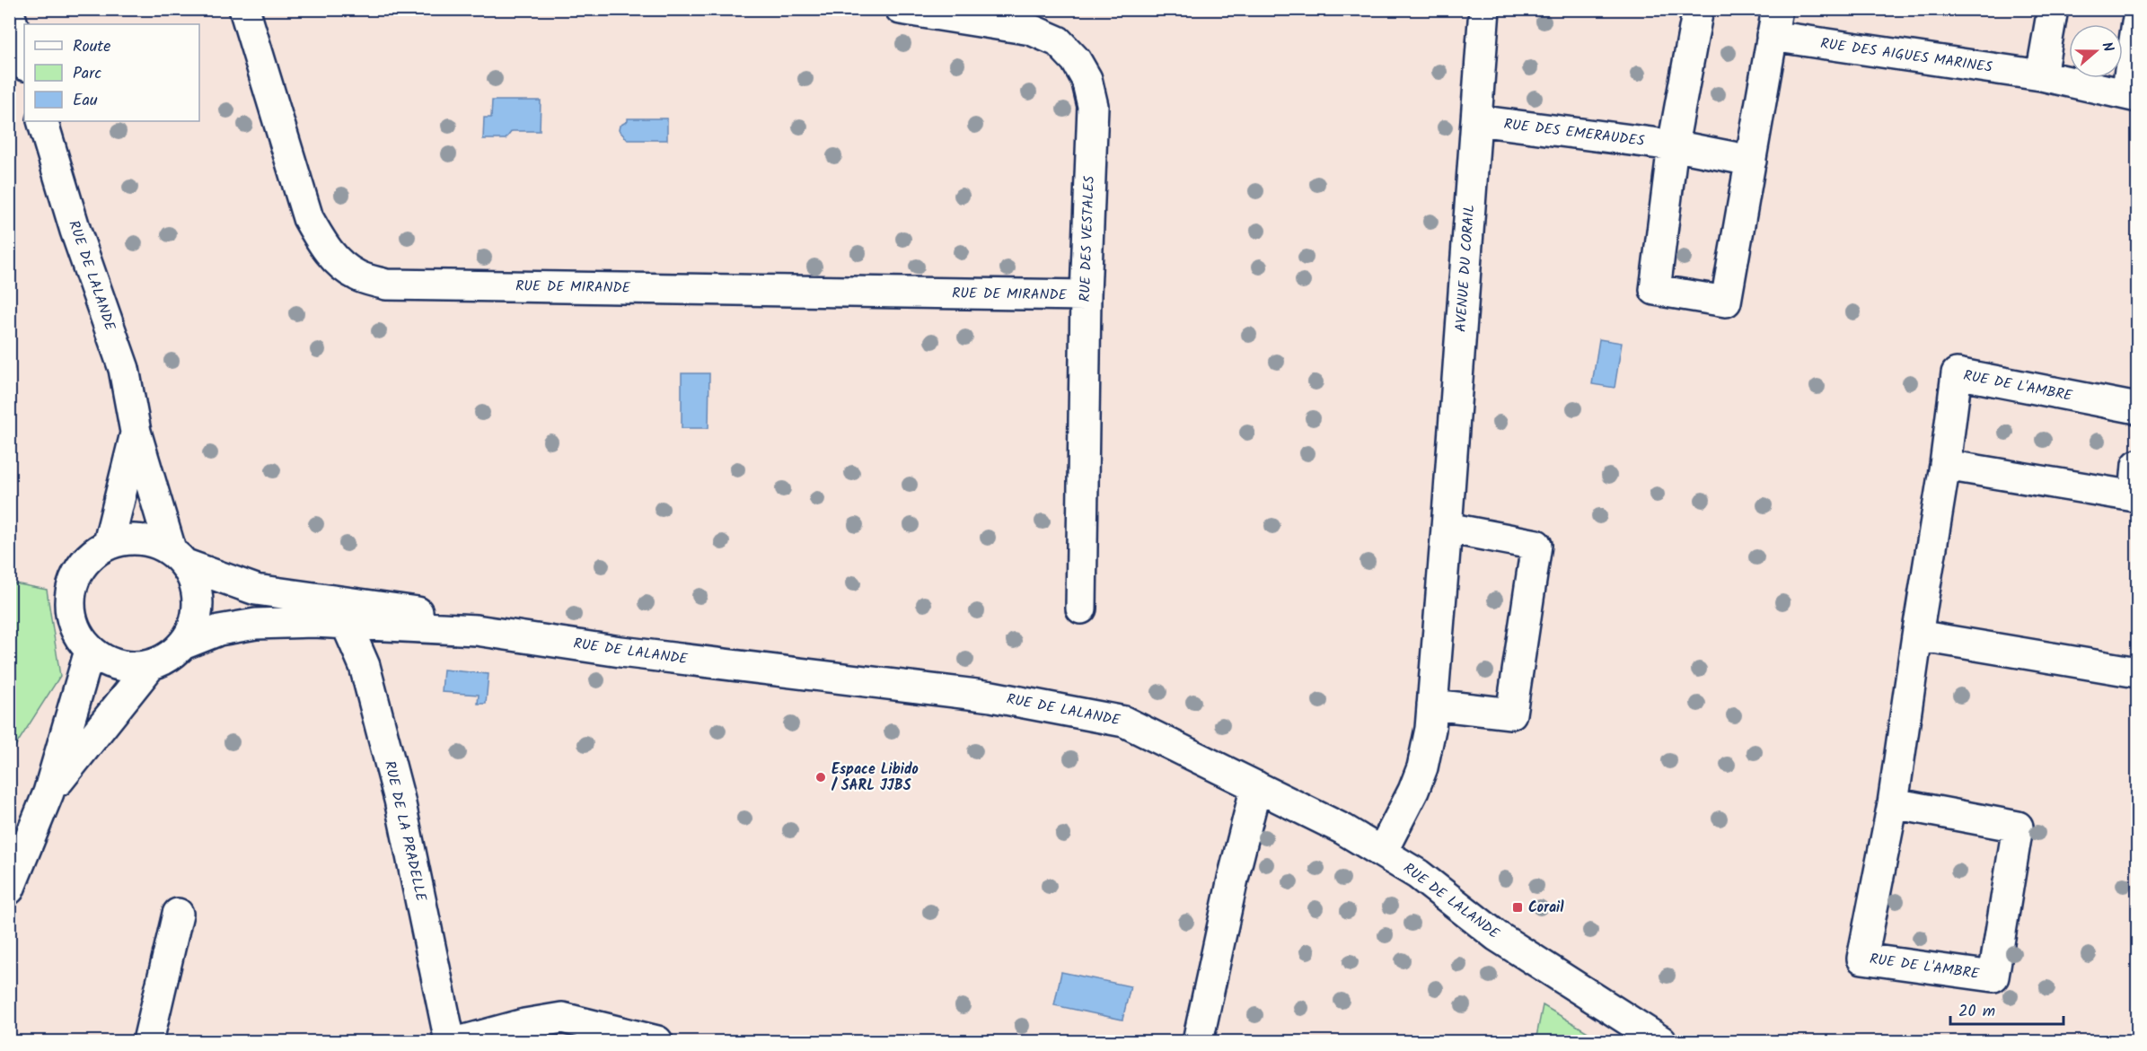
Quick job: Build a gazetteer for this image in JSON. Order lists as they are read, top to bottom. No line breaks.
{"streets":{"street":["RUE DES AIGUES MARINES","RUE DES EMERAUDES","RUE DES VESTALES","AVENUE DU CORAIL","RUE DE LALANDE","RUE DE MIRANDE","RUE DE L'AMBRE","RUE DE LA PRADELLE"]},"crossings":[["RUE DES EMERAUDES","AVENUE DU CORAIL"],["RUE DES VESTALES","RUE DE MIRANDE"],["AVENUE DU CORAIL","RUE DE LALANDE"],["RUE DE LALANDE","RUE DE LA PRADELLE"]],"places":{"other":["Espace Libido / SARL JJBS"],"transit":["Corail"]},"legend":["Route","Parc","Eau"],"scale_bar":"20 m","north":"right"}
